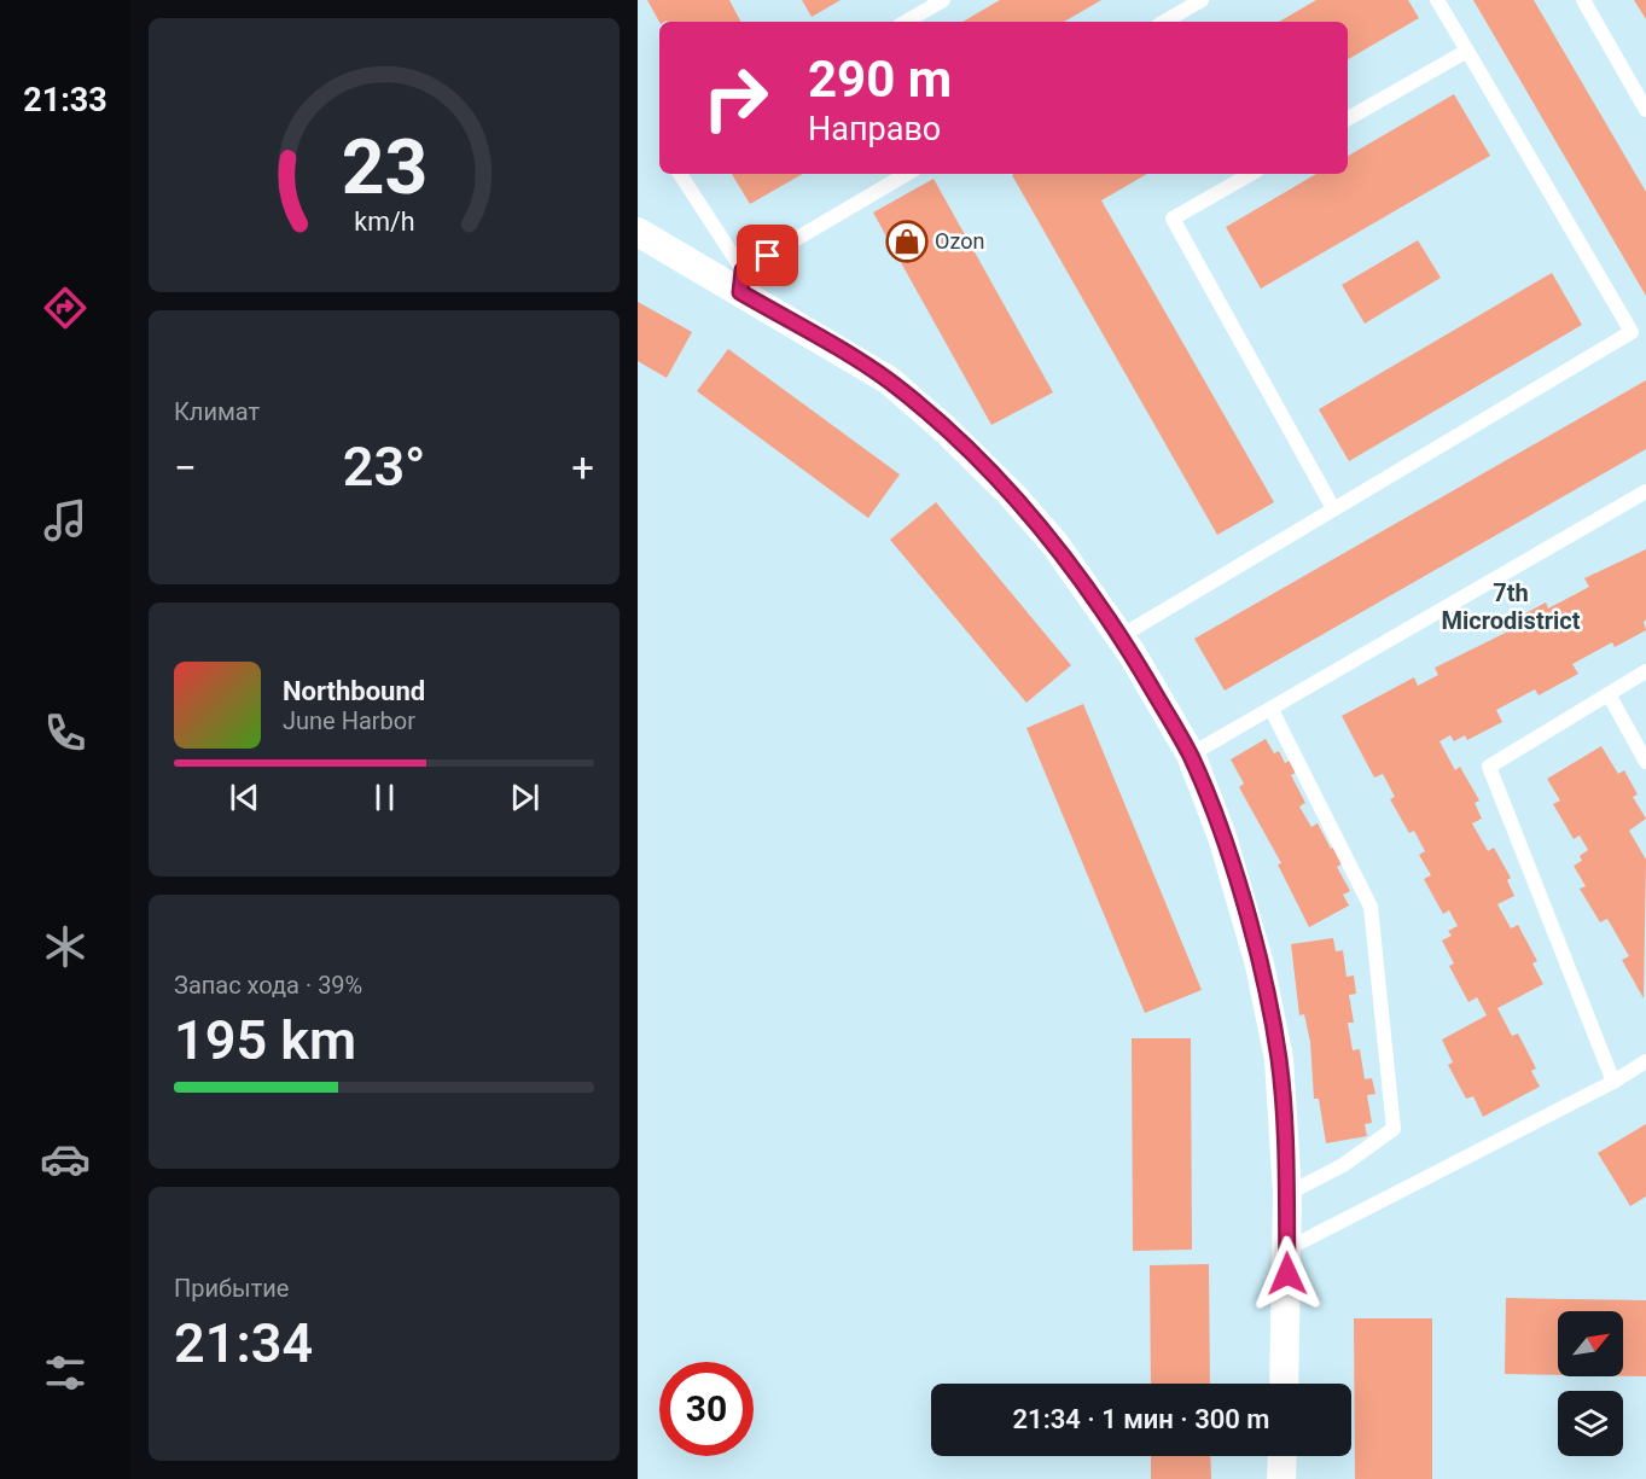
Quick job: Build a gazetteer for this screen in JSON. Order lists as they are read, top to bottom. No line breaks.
{"districts":["7th Microdistrict"],"places":{"shop":["Ozon"]},"north":"top right","page":{"tabs":"21:33","turn":["290 m","Направо"],"tile":["Климат",["Запас хода · 39%","195 km"],["Прибытие","21:34"]],"heat":["−","23°","+"],"song":["Northbound","June Harbor"],"limit":"30","trip":"21:34 · 1 мин · 300 m","gauge":["23","km/h"]}}
